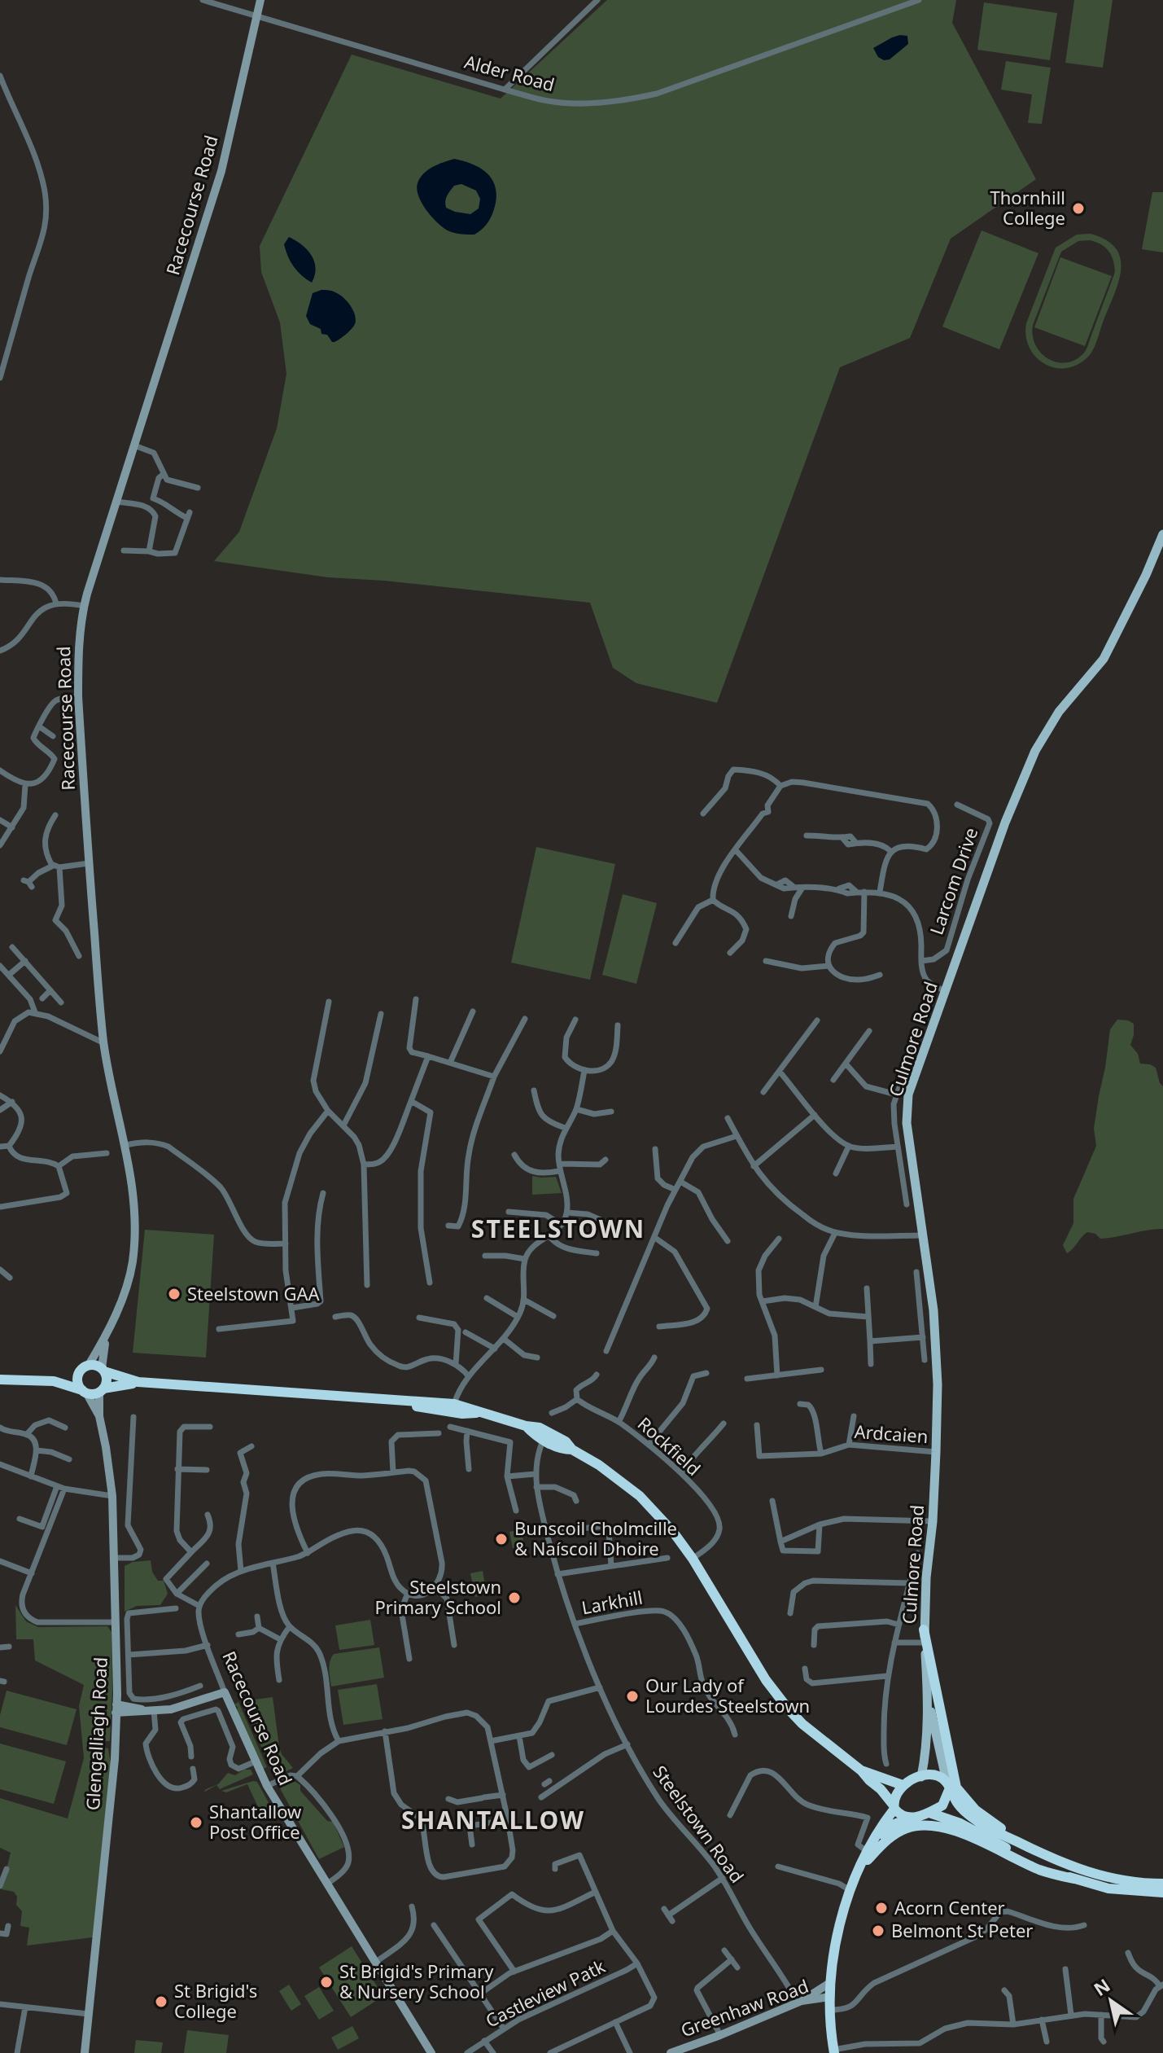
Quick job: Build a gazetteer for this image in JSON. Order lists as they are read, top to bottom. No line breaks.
{"streets":{"main road":["Culmore Road"],"street":["Alder Road","Racecourse Road","Larcom Drive","Ardcaien","Rockfield","Larkhill","Glengalliagh Road","Steelstown Road","Castleview Patk","Greenhaw Road"]},"crossings":[["Alder Road","Racecourse Road"],["Racecourse Road","Glengalliagh Road"],["Culmore Road","Ardcaien"],["Larkhill","Steelstown Road"],["Steelstown Road","Greenhaw Road"]],"districts":["STEELSTOWN","SHANTALLOW"],"places":["Thornhill College","Steelstown GAA","Bunscoil Cholmcille & Naíscoil Dhoire","Steelstown Primary School","Our Lady of Lourdes Steelstown","Shantallow Post Office","Acorn Center","Belmont St Peter","St Brigid's Primary & Nursery School","St Brigid's College"],"north":"top left"}
